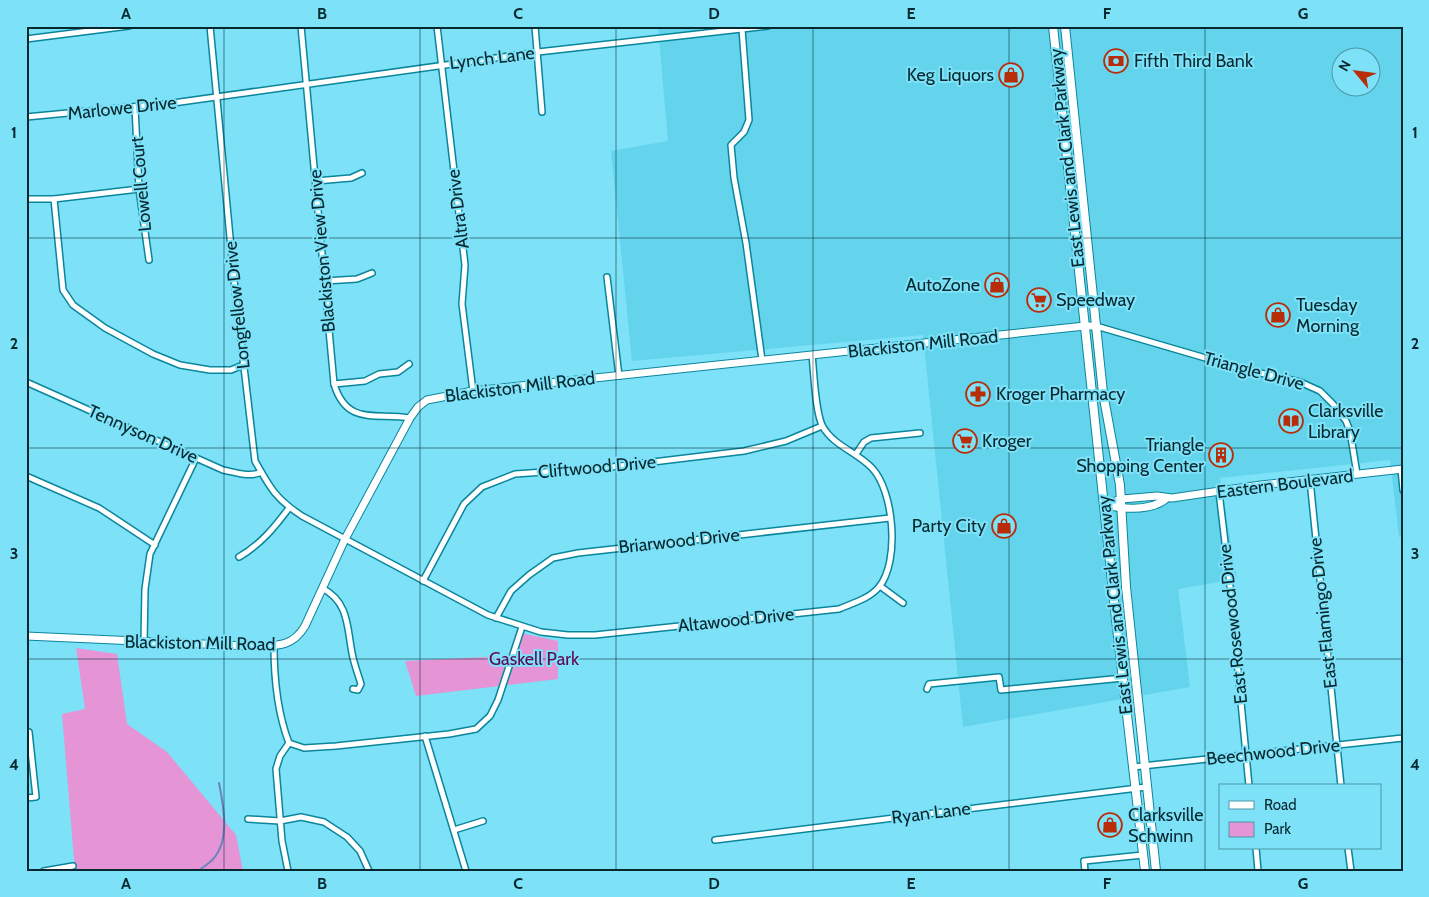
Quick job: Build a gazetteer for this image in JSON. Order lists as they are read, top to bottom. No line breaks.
{"streets":{"main road":["East Lewis and Clark Parkway","Blackiston Mill Road","Eastern Boulevard"],"street":["Lynch Lane","Marlowe Drive","Lowell Court","Altra Drive","Blackiston View Drive","Longfellow Drive","Triangle Drive","Tennyson Drive","Cliftwood Drive","Briarwood Drive","East Flamingo Drive","Altawood Drive","East Rosewood Drive","Beechwood Drive","Ryan Lane"]},"crossings":[["Lynch Lane","Marlowe Drive"],["Lynch Lane","Altra Drive"],["Lynch Lane","Blackiston View Drive"],["Lynch Lane","Longfellow Drive"],["Marlowe Drive","Lowell Court"],["Marlowe Drive","Longfellow Drive"],["East Lewis and Clark Parkway","Blackiston Mill Road"],["East Lewis and Clark Parkway","Triangle Drive"],["East Lewis and Clark Parkway","Eastern Boulevard"],["East Lewis and Clark Parkway","Beechwood Drive"],["East Lewis and Clark Parkway","Ryan Lane"],["Altra Drive","Blackiston Mill Road"],["Blackiston View Drive","Blackiston Mill Road"],["Longfellow Drive","Blackiston Mill Road"],["Longfellow Drive","Tennyson Drive"],["Longfellow Drive","Altawood Drive"],["Blackiston Mill Road","Triangle Drive"],["Blackiston Mill Road","Altawood Drive"],["Triangle Drive","Eastern Boulevard"],["Cliftwood Drive","Altawood Drive"],["Eastern Boulevard","East Flamingo Drive"],["Eastern Boulevard","East Rosewood Drive"],["Briarwood Drive","Altawood Drive"],["East Flamingo Drive","Beechwood Drive"],["East Rosewood Drive","Beechwood Drive"]],"parks":["Gaskell Park"],"places":{"bank":["Fifth Third Bank"],"shop":["Keg Liquors","AutoZone","Tuesday Morning","Party City","Clarksville Schwinn"],"supermarket":["Speedway","Kroger"],"pharmacy":["Kroger Pharmacy"],"library":["Clarksville Library"],"building":["Triangle Shopping Center"]},"legend":["Road","Park"],"north":"top left","grid":{"columns":["A","B","C","D","E","F","G"],"rows":["1","2","3","4"]}}
